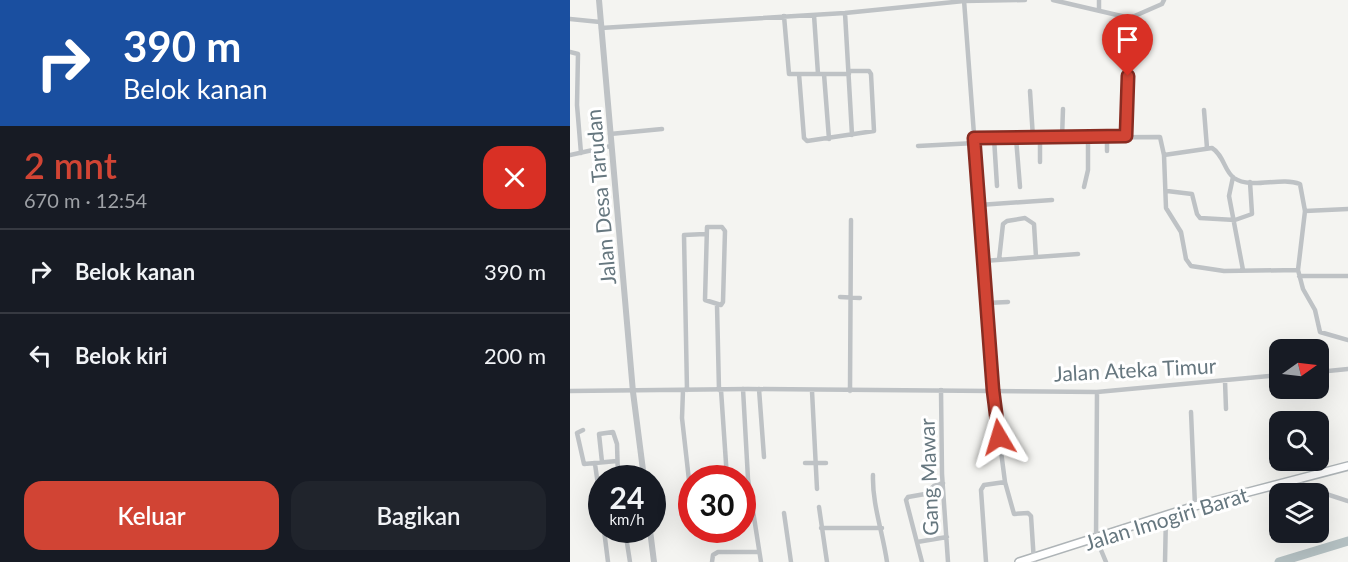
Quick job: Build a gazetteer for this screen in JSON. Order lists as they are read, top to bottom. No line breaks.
{"streets":{"main road":["Jalan Imogiri Barat"],"street":["Jalan Desa Tarudan","Jalan Ateka Timur","Gang Mawar"]},"crossings":[["Jalan Desa Tarudan","Jalan Ateka Timur"],["Jalan Ateka Timur","Gang Mawar"]],"north":"right","page":{"turn":["390 m","Belok kanan"],"heading":["2 mnt","670 m · 12:54"],"list":[{"name":"Belok kanan","value":"390 m"},{"name":"Belok kiri","value":"200 m"}],"speed":"24 km/h","limit":"30","buttons":["Keluar","Bagikan"]}}
